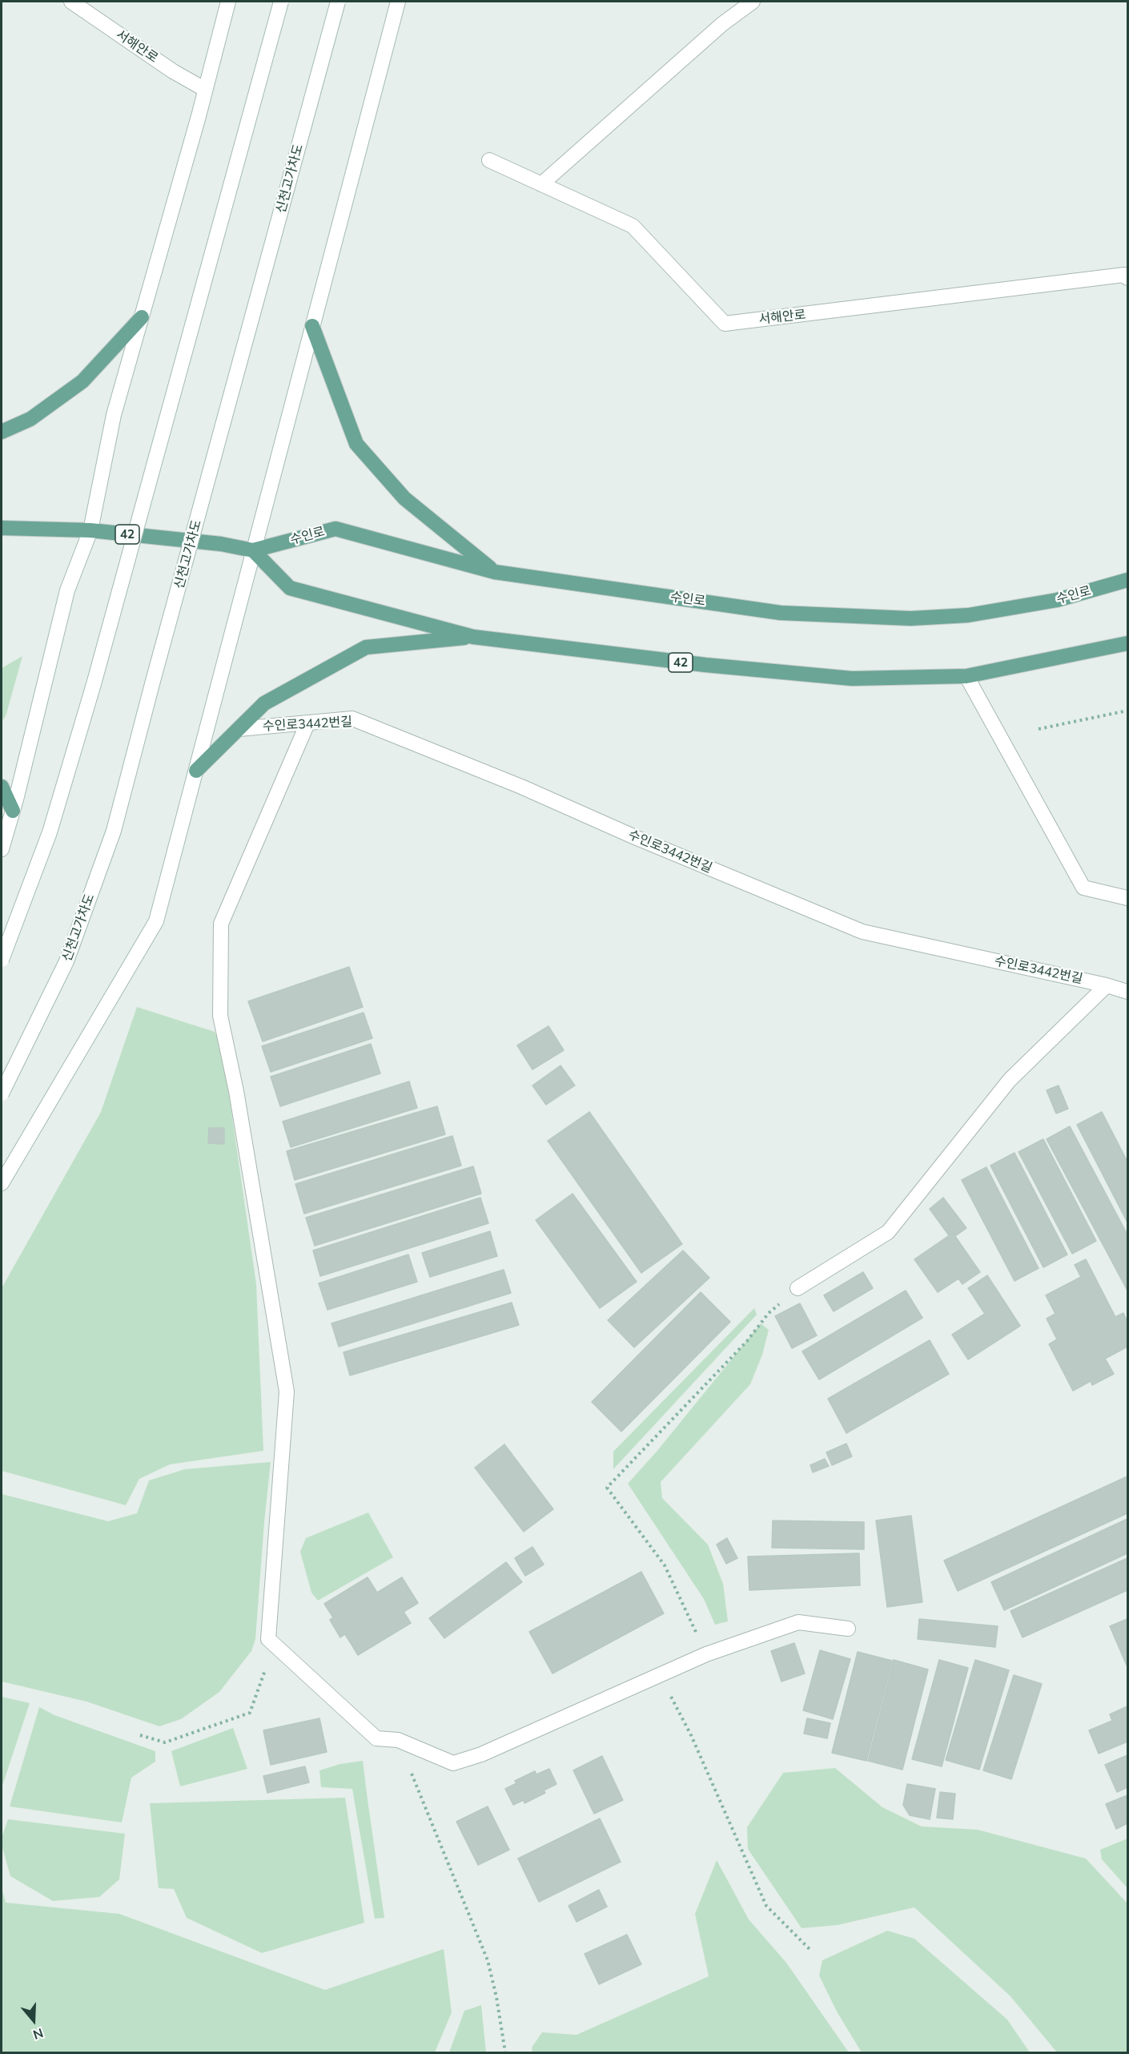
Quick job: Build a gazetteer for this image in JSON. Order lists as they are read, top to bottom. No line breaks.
{"streets":{"main road":["서해안로","신천고가차도","42","수인로","수인로3442번길"]},"crossings":[["42","수인로"]],"north":"bottom"}
